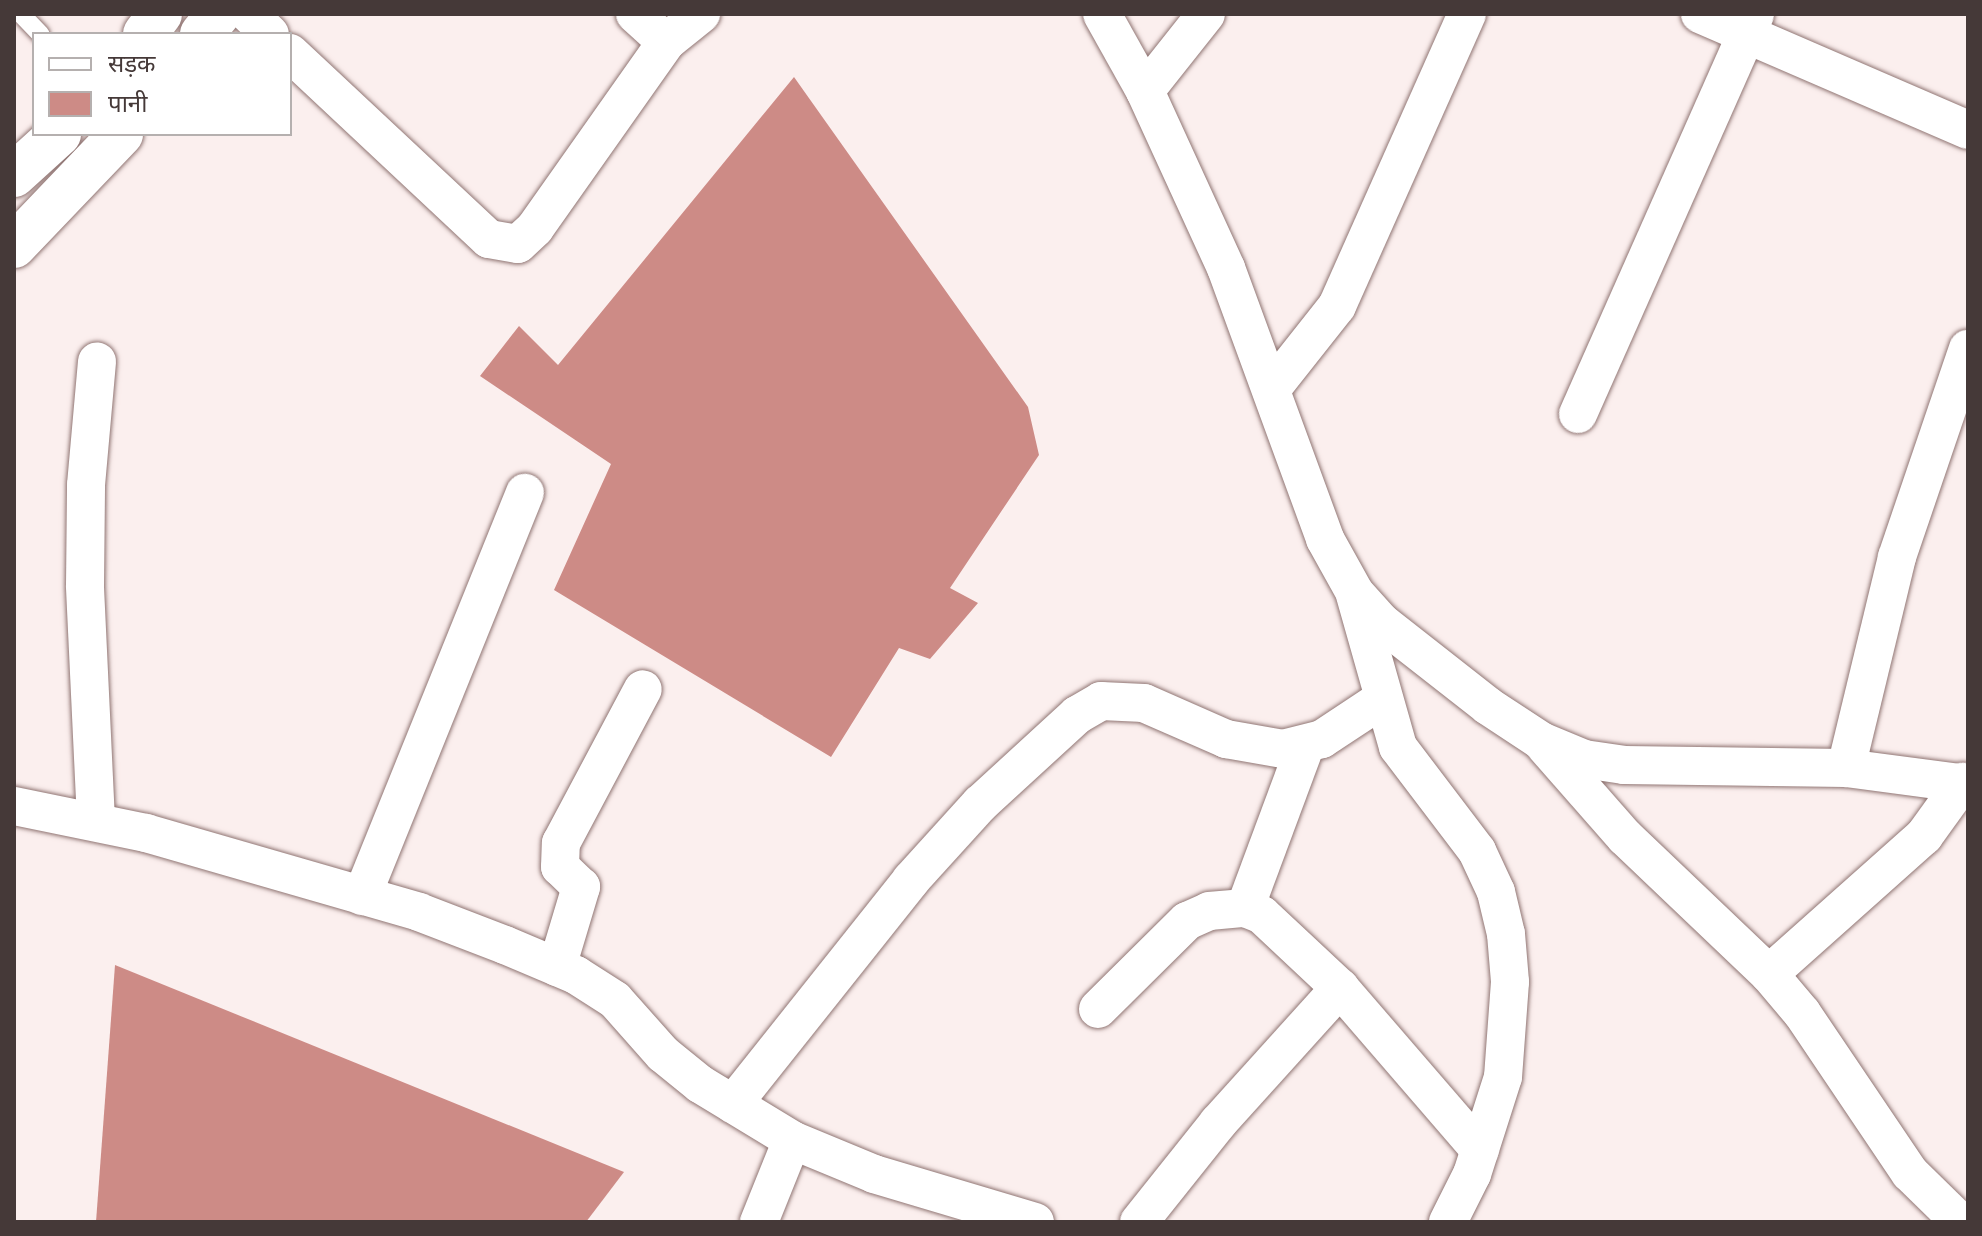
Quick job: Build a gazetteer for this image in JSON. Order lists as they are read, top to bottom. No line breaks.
{"legend":["सड़क","पानी"]}
